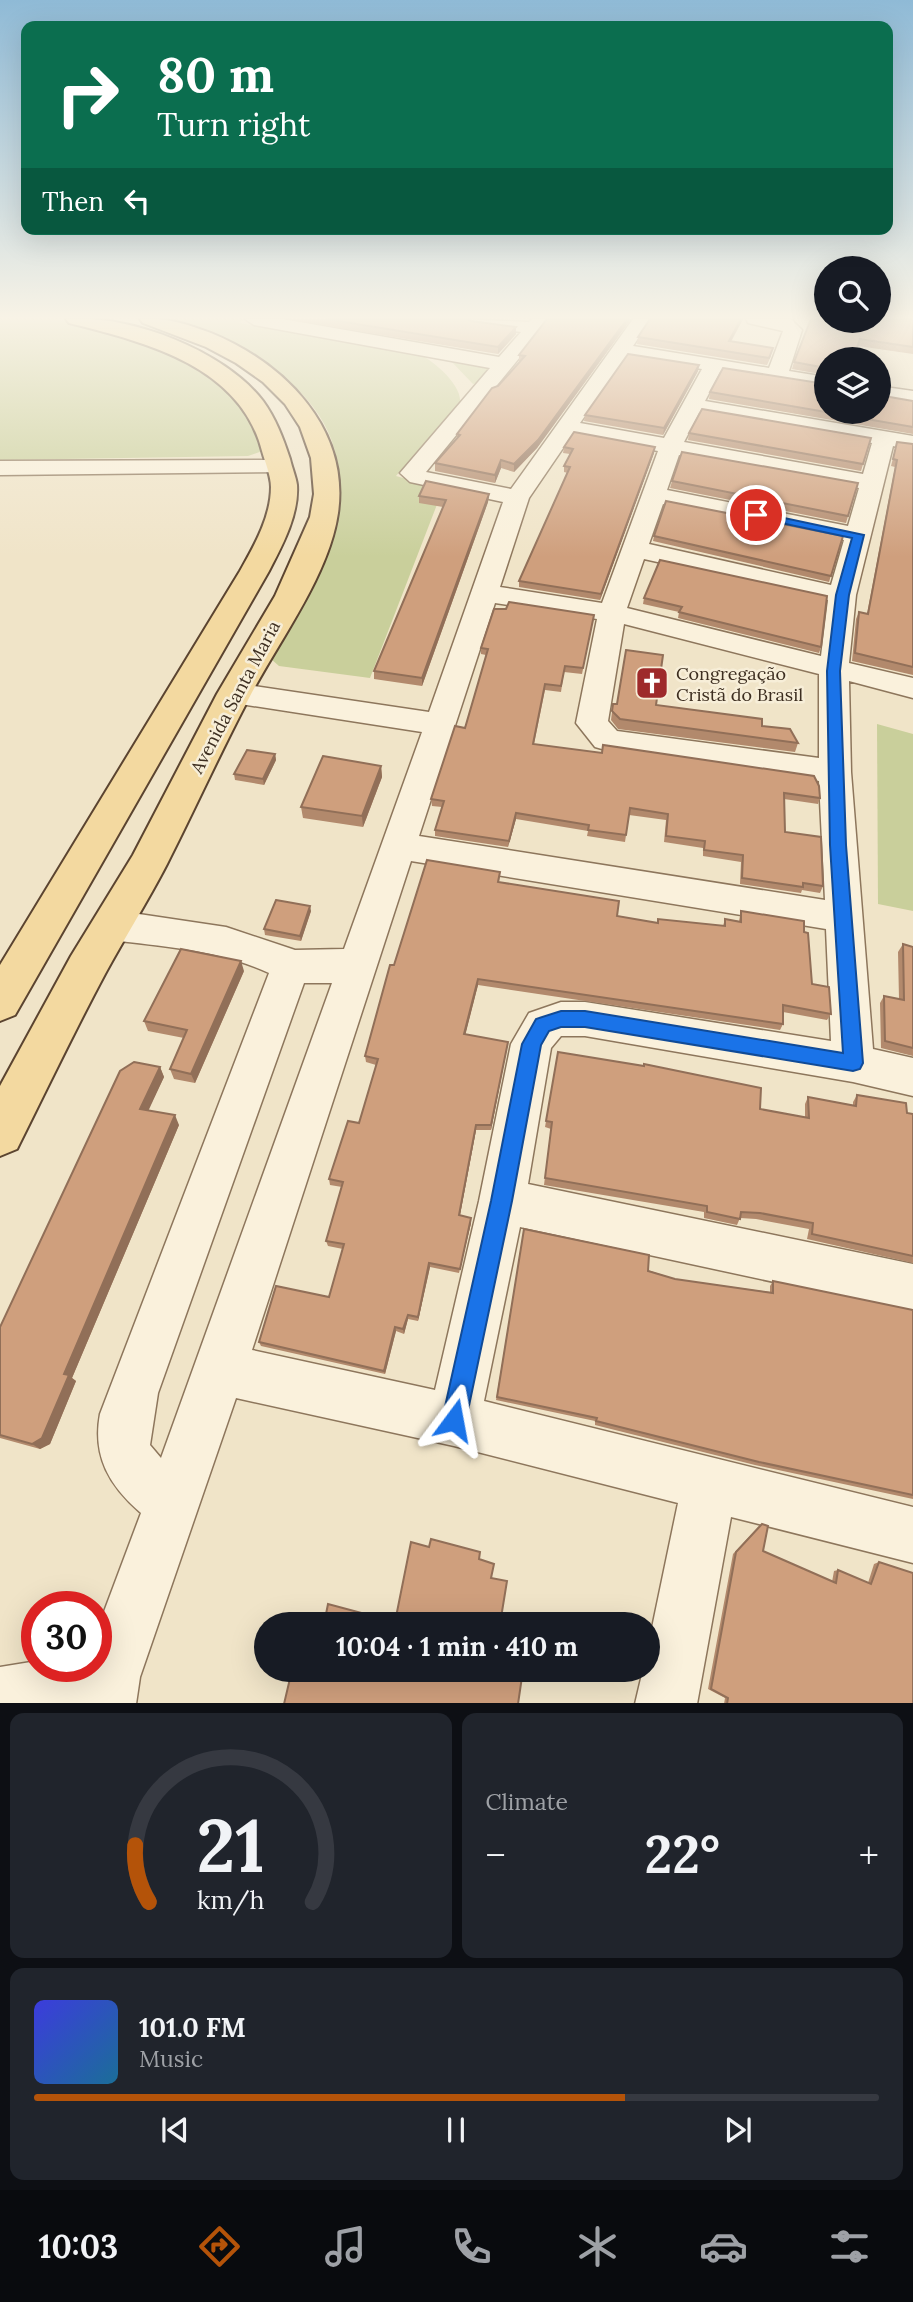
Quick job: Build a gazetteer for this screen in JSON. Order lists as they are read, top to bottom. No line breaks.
{"streets":{"main road":["Avenida Santa Maria"]},"places":{"church":["Congregação Cristã do Brasil"]},"page":{"turn":["80 m","Turn right"],"then":"Then","limit":"30","trip":"10:04 · 1 min · 410 m","tile":"Climate","heat":["−","22°","+"],"song":["101.0 FM","Music"],"tabs":"10:03","gauge":["21","km/h"]}}
